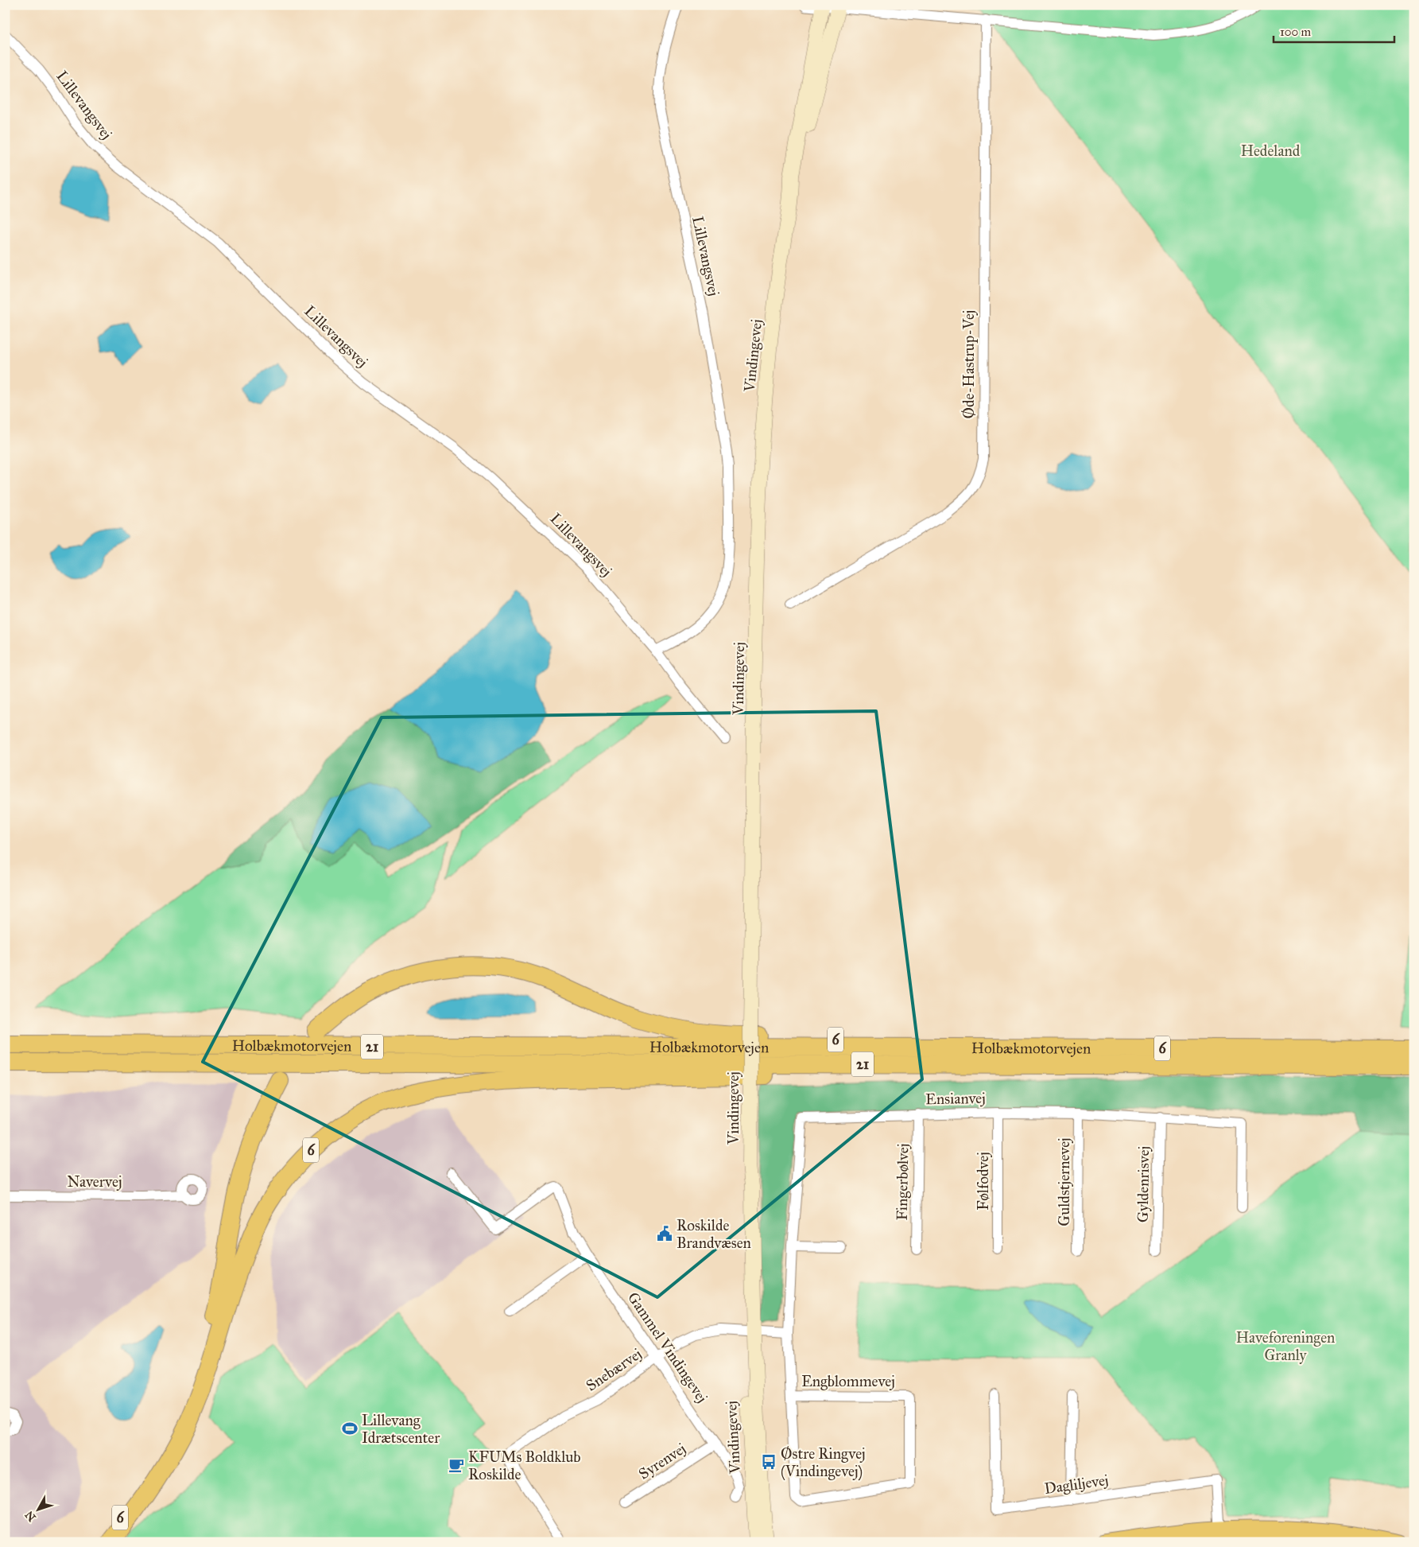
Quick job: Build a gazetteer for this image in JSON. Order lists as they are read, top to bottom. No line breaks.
{"streets":{"highway":["6","Holbækmotorvejen","21"],"main road":["Vindingevej"],"street":["Lillevangsvej","Øde-Hastrup-Vej","Ensianvej","Navervej","Følfodvej","Fingerbølvej","Guldstjernevej","Gyldenrisvej","Gammel Vindingevej","Snebærvej","Engblommevej","Syrenvej","Dagliljevej"]},"crossings":[["Vindingevej","Snebærvej"],["6","Holbækmotorvejen"],["Ensianvej","Følfodvej"],["Ensianvej","Fingerbølvej"],["Ensianvej","Guldstjernevej"],["Ensianvej","Gyldenrisvej"],["Ensianvej","Engblommevej"],["Gammel Vindingevej","Snebærvej"],["Gammel Vindingevej","Syrenvej"]],"parks":["Hedeland","Haveforeningen Granly"],"places":{"public building":["Roskilde Brandvæsen"],"sports":["Lillevang Idrætscenter"],"bus stop":["Østre Ringvej (Vindingevej)"],"cafe":["KFUMs Boldklub Roskilde"]},"scale_bar":"100 m","north":"bottom left"}
